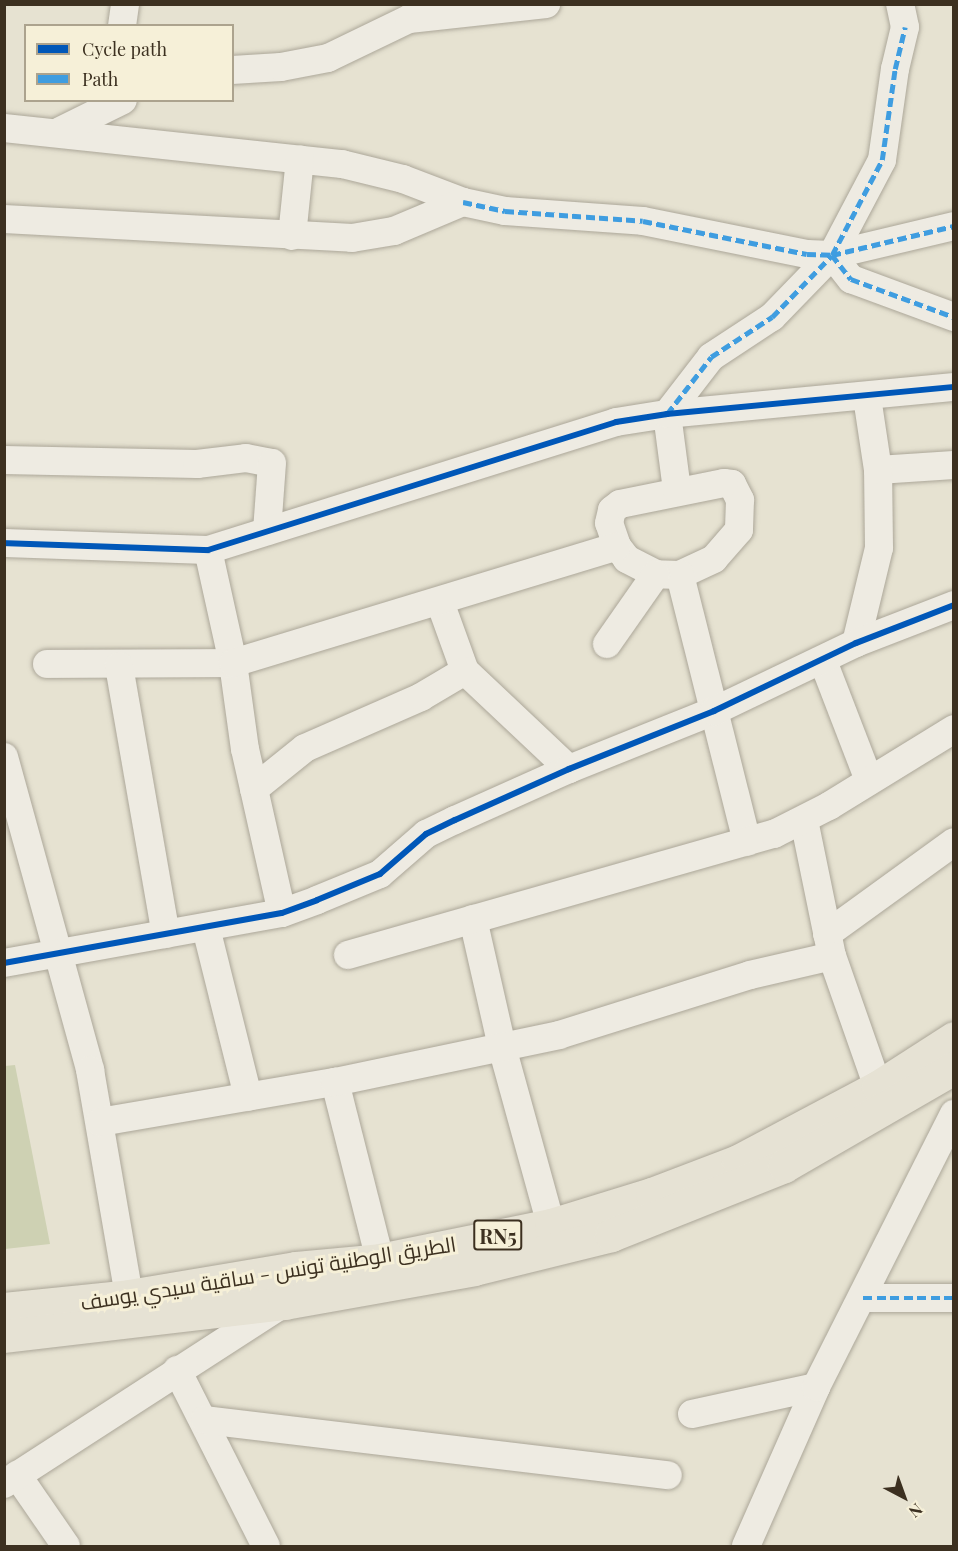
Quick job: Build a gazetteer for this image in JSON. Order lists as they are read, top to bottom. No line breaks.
{"streets":{"main road":["RN5","الطريق الوطنية تونس - ساقية سيدي يوسف"]},"legend":["Cycle path","Path"],"north":"bottom right"}
